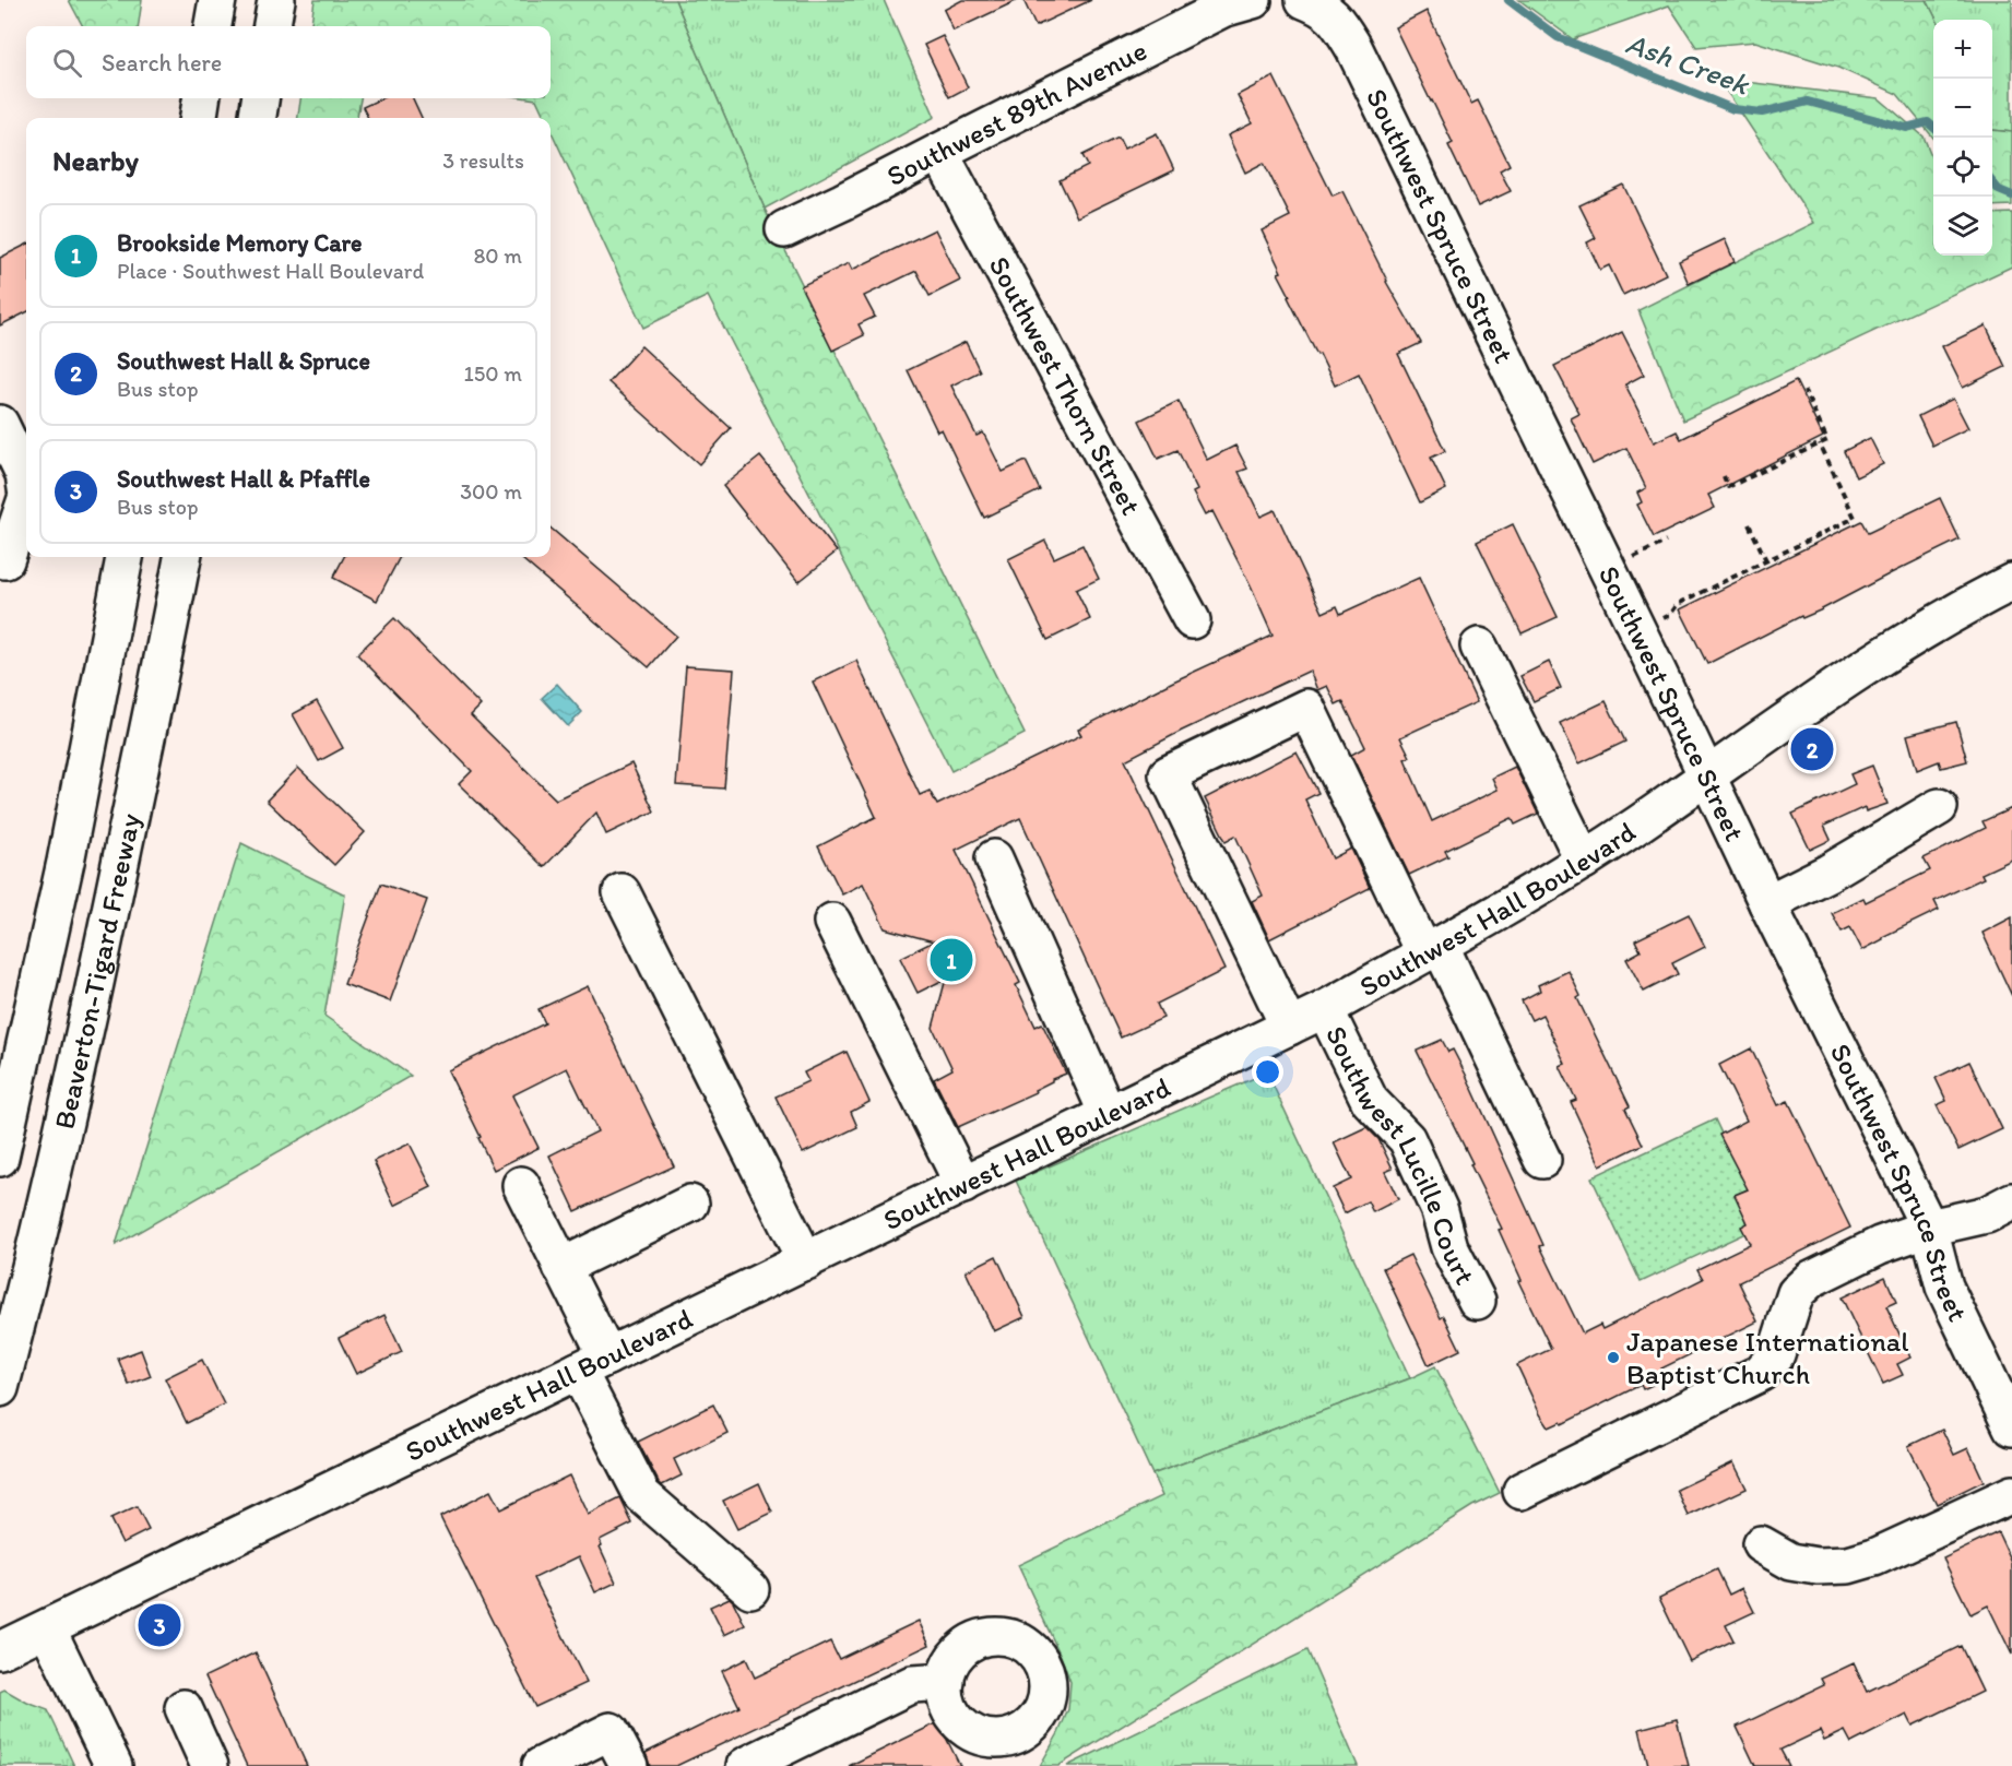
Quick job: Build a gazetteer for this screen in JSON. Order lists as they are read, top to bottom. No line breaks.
{"streets":{"main road":["Southwest 89th Avenue","Southwest Spruce Street","Southwest Thorn Street","Southwest Hall Boulevard","Beaverton-Tigard Freeway","Southwest Lucille Court"]},"crossings":[["Southwest 89th Avenue","Southwest Thorn Street"],["Southwest Spruce Street","Southwest Hall Boulevard"],["Southwest Hall Boulevard","Southwest Lucille Court"]],"water":["Ash Creek"],"places":["Japanese International Baptist Church"],"page":{"map_buttons":["+","−"],"search":"Search here","heading":["Nearby","3 results"],"list":[{"mark":"1","name":"Brookside Memory Care","note":"Place · Southwest Hall Boulevard","value":"80 m"},{"mark":"2","name":"Southwest Hall & Spruce","note":"Bus stop","value":"150 m"},{"mark":"3","name":"Southwest Hall & Pfaffle","note":"Bus stop","value":"300 m"}],"pins":["2","1","3"]}}
